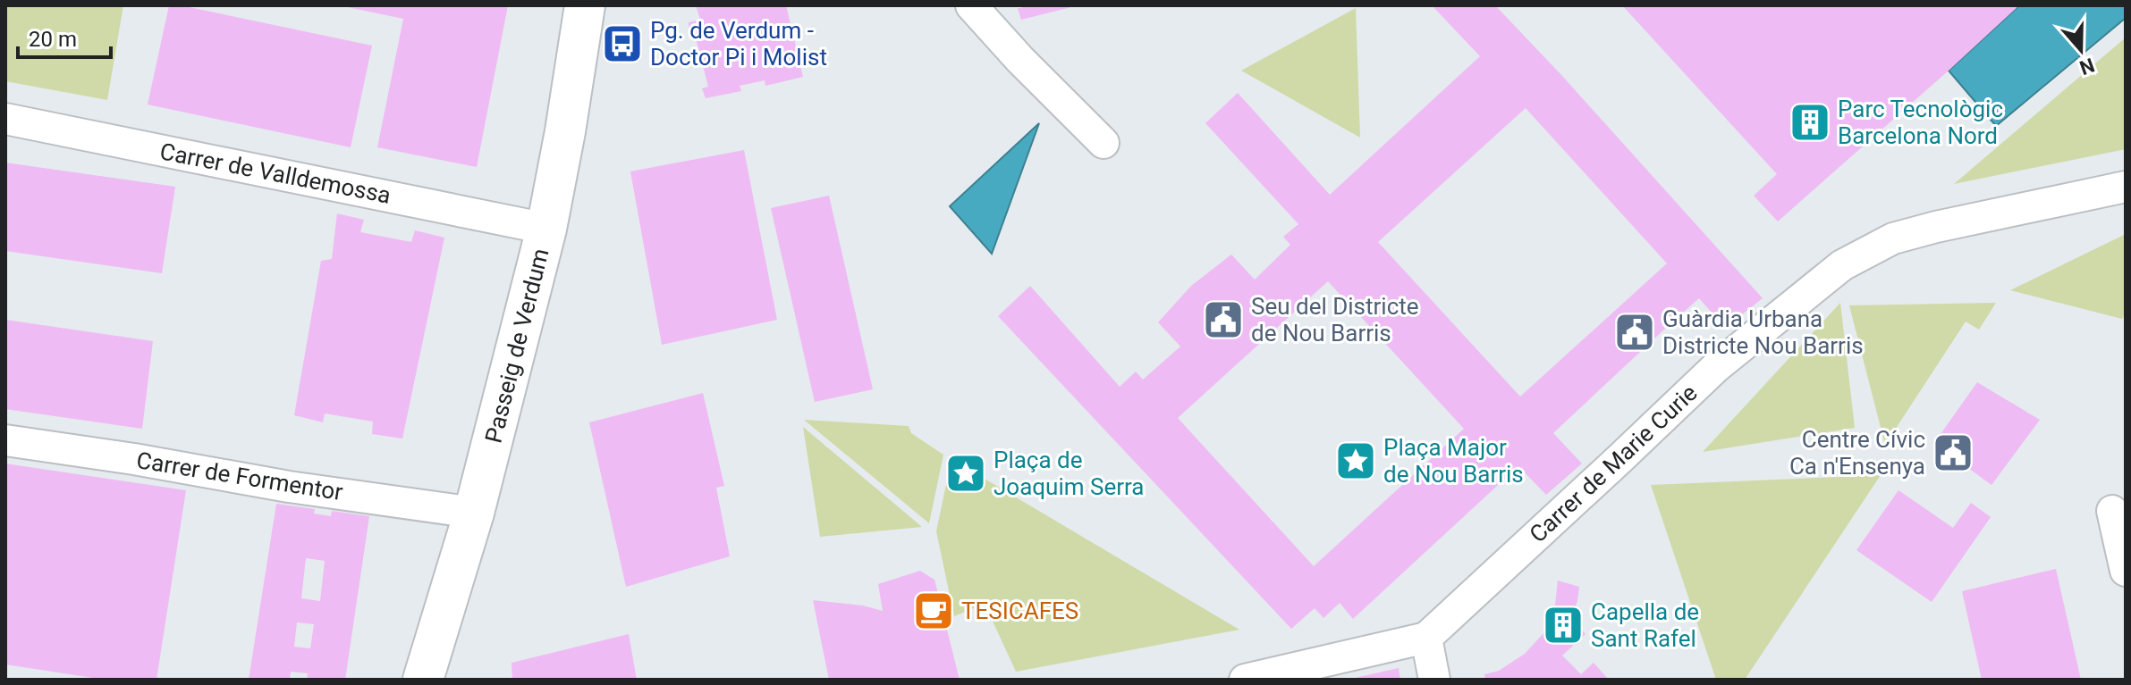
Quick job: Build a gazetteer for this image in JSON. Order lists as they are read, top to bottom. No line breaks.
{"streets":{"main road":["Passeig de Verdum"],"street":["Carrer de Valldemossa","Carrer de Marie Curie","Carrer de Formentor"]},"crossings":[["Carrer de Valldemossa","Passeig de Verdum"],["Passeig de Verdum","Carrer de Formentor"]],"places":{"bus stop":["Pg. de Verdum - Doctor Pi i Molist"],"building":["Parc Tecnològic Barcelona Nord","Capella de Sant Rafel"],"public building":["Seu del Districte de Nou Barris","Guàrdia Urbana Districte Nou Barris","Centre Cívic Ca n'Ensenya"],"place":["Plaça Major de Nou Barris","Plaça de Joaquim Serra"],"cafe":["TESICAFES"]},"scale_bar":"20 m","north":"bottom"}
